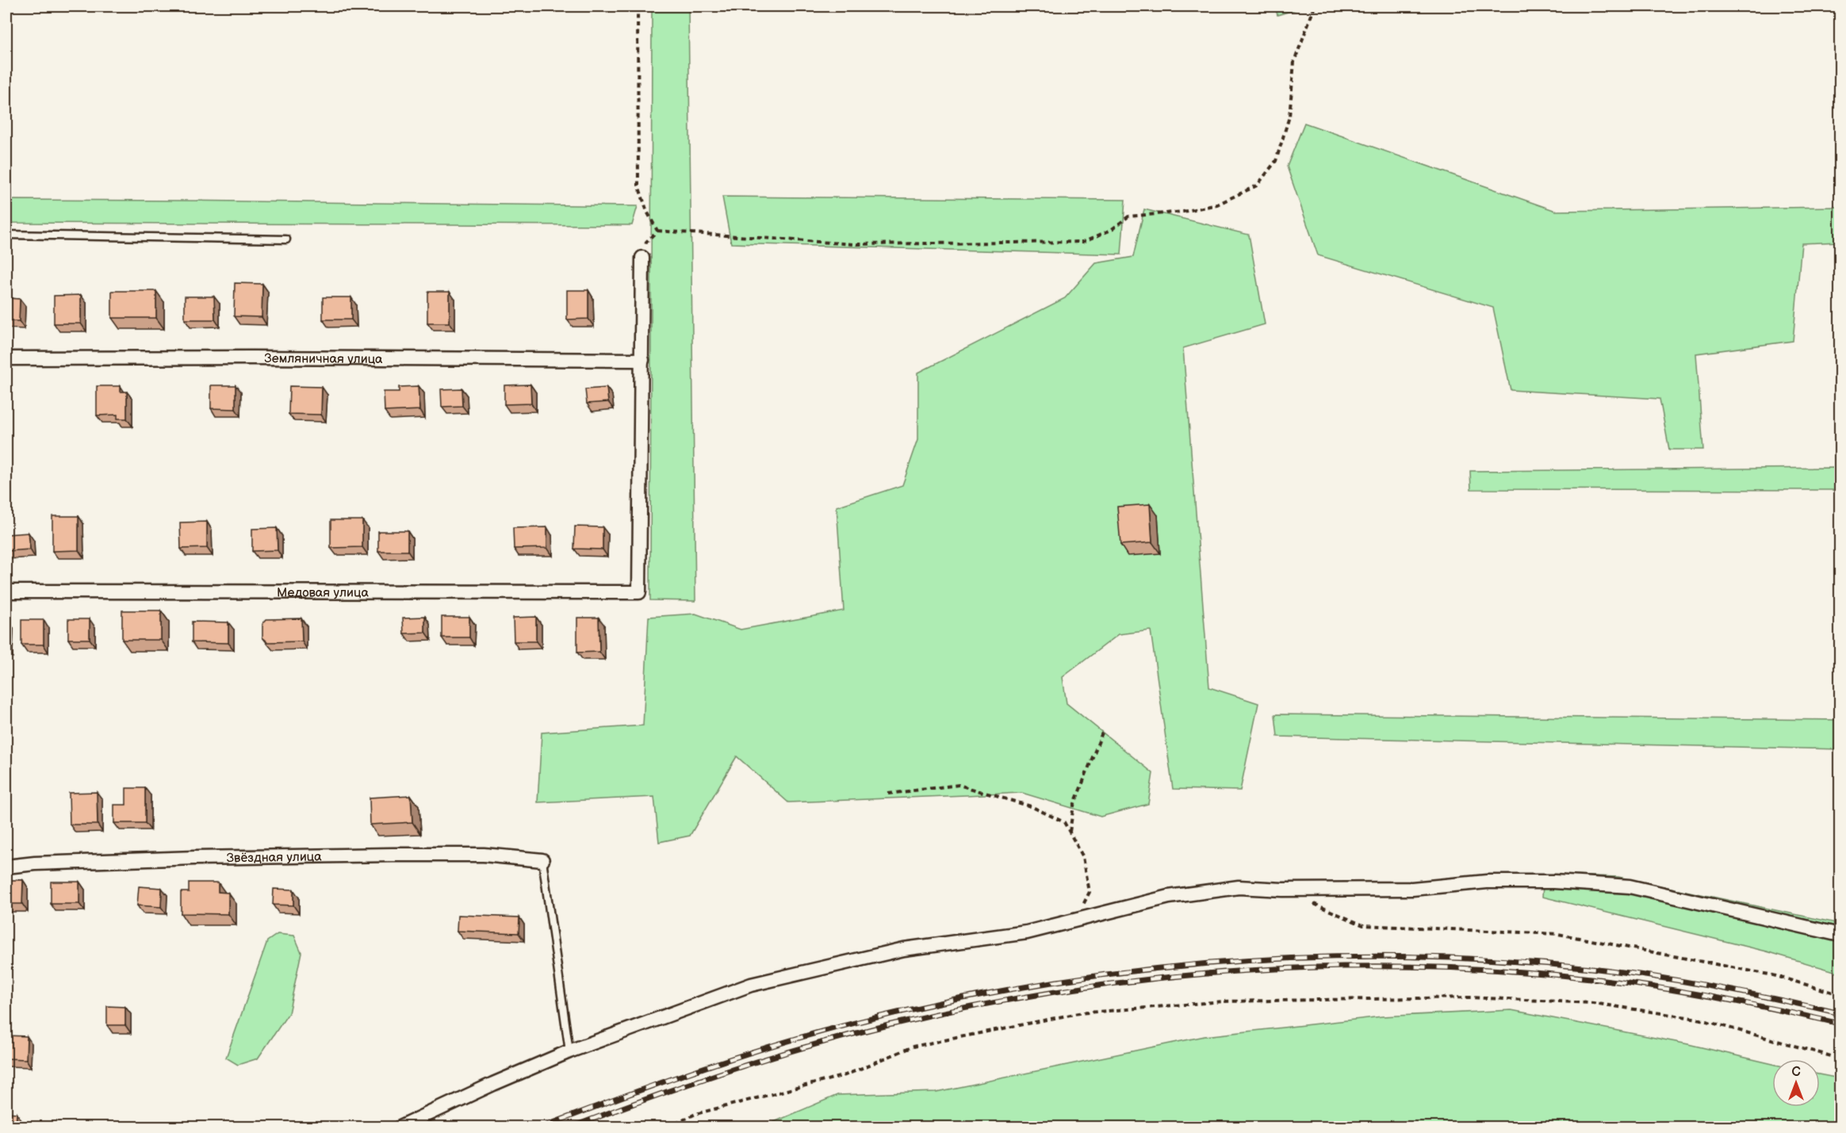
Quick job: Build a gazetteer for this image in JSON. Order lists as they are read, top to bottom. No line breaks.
{"streets":{"street":["Земляничная улица","Медовая улица","Звёздная улица"]},"crossings":[["Земляничная улица","Медовая улица"]],"north":"top"}
